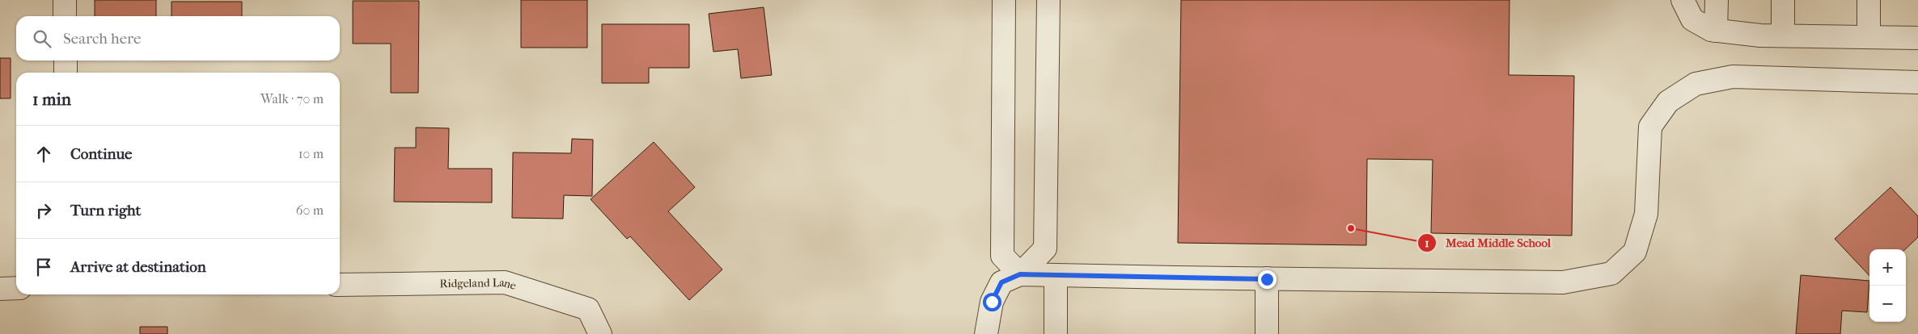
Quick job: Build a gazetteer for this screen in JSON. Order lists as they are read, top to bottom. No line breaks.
{"streets":{"street":["Ridgeland Lane"]},"places":["Mead Middle School"],"page":{"search":"Search here","heading":["1 min","Walk · 70 m"],"list":[["Continue","10 m"],["Turn right","60 m"],"Arrive at destination"],"map_buttons":["+","−"]}}
